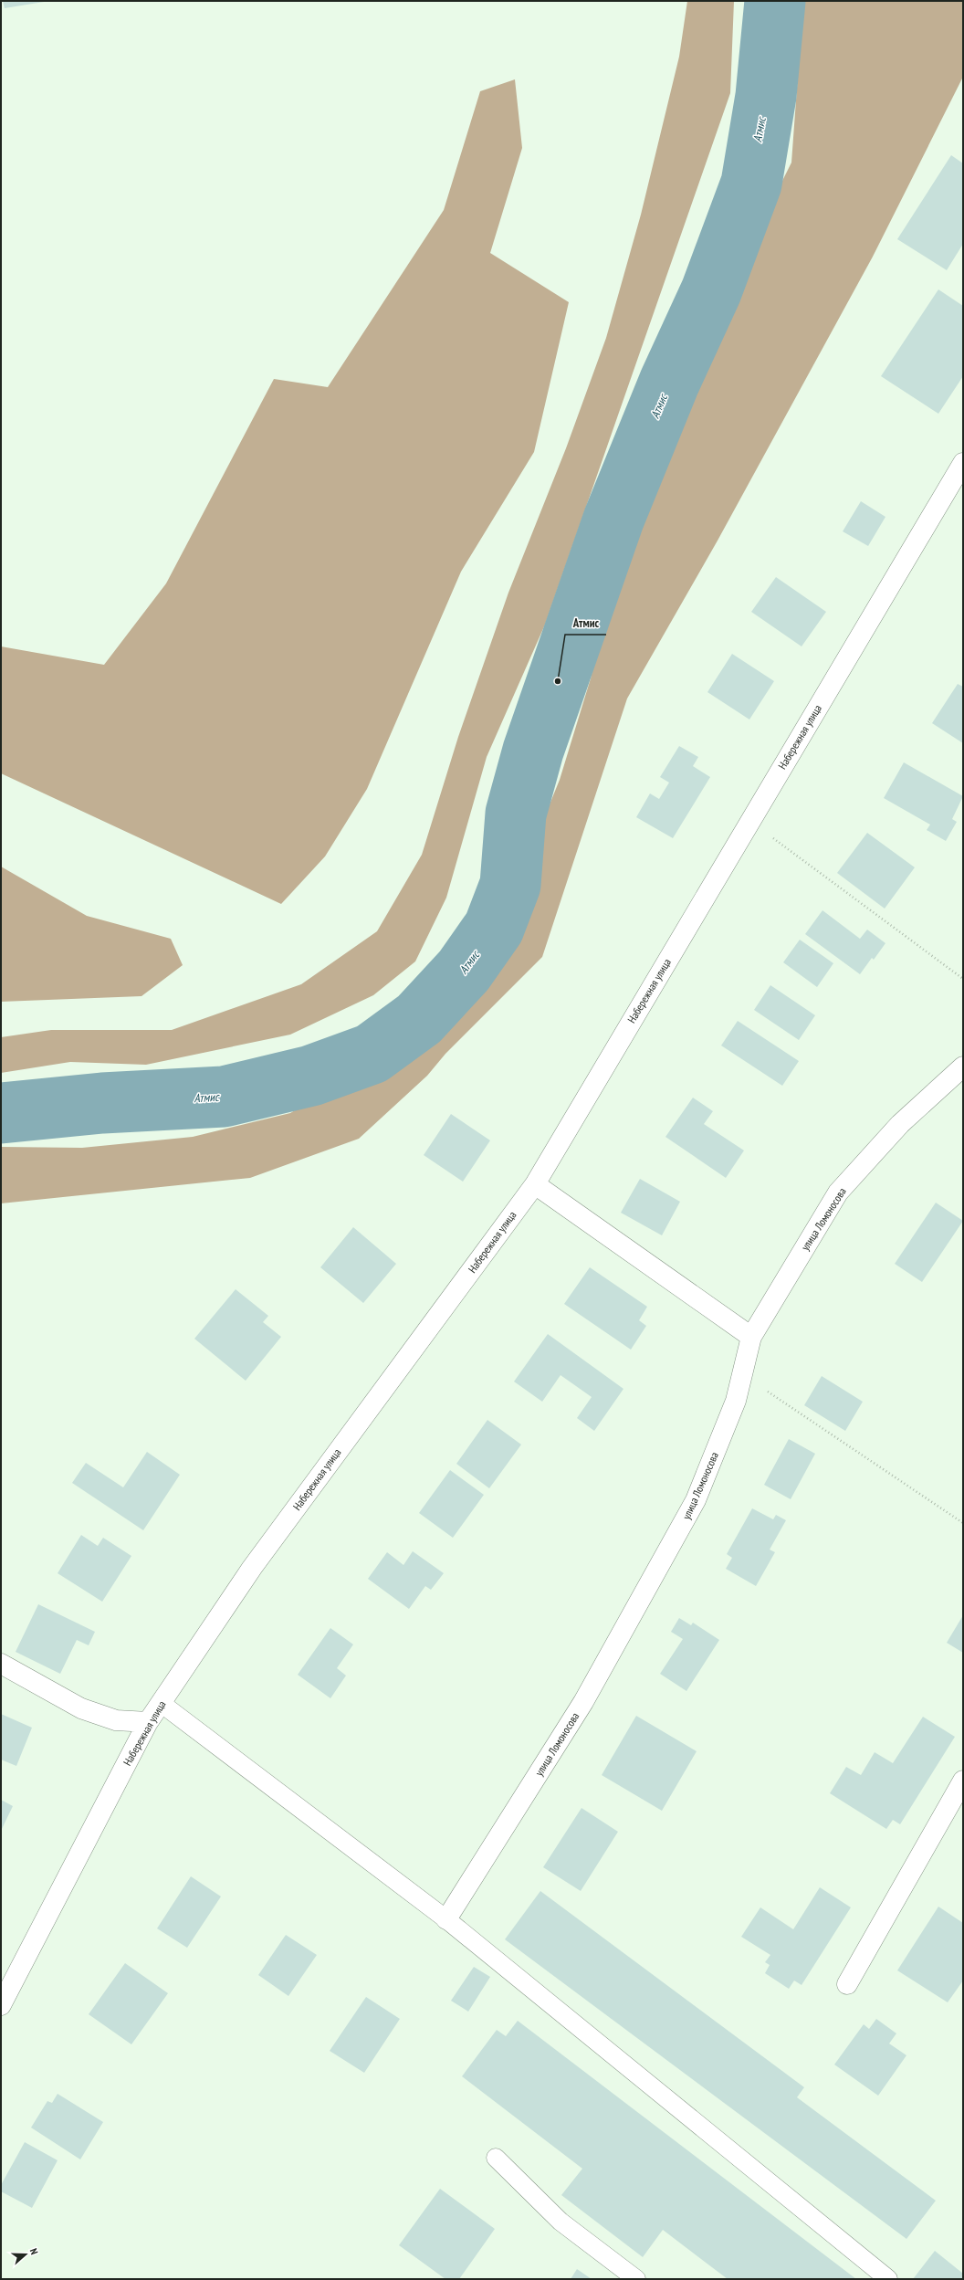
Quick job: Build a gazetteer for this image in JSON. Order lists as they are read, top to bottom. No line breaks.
{"streets":{"street":["Набережная улица","улица Ломоносова"]},"water":["Атмис"],"places":["Атмис"],"north":"right"}
